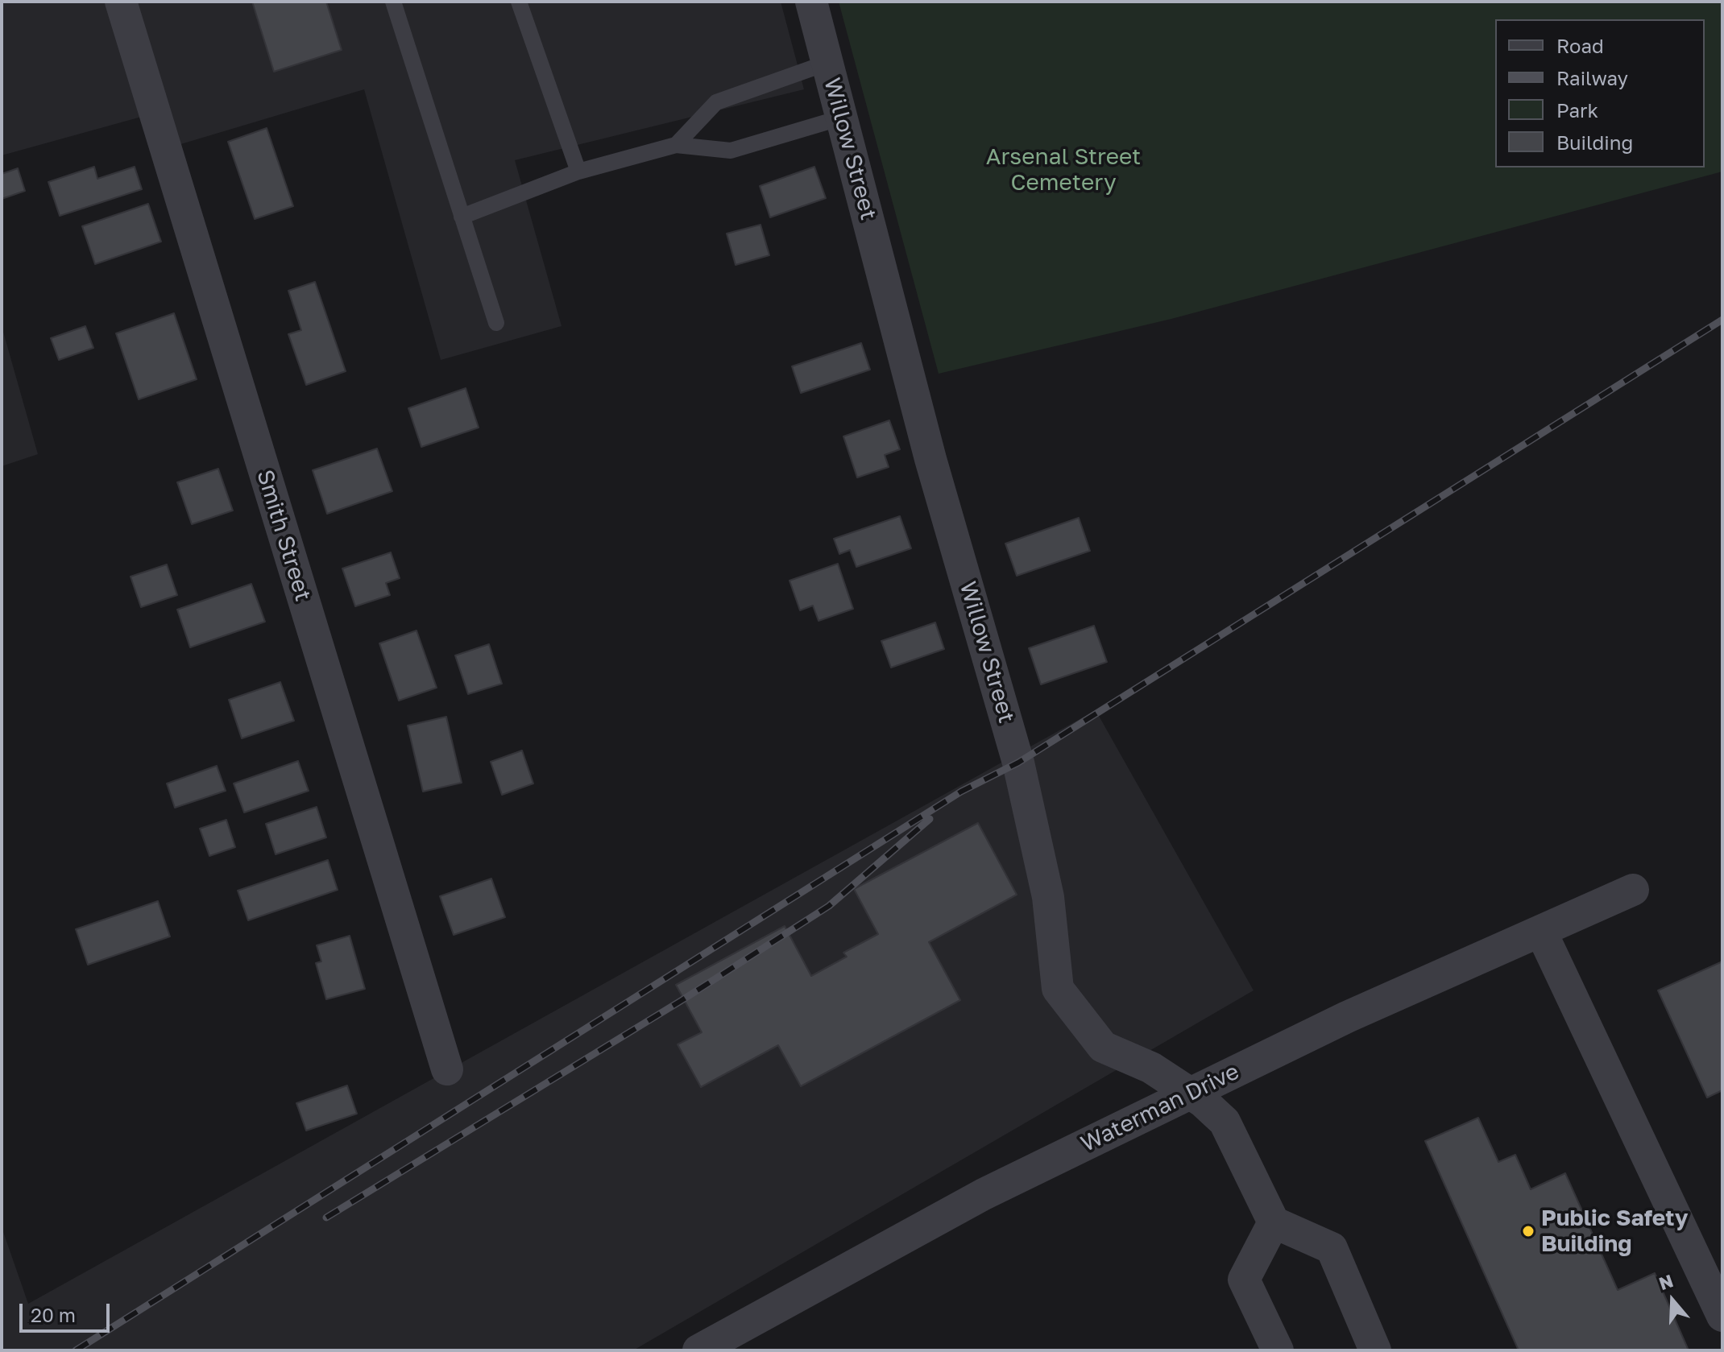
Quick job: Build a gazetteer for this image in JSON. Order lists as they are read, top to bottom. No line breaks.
{"streets":{"street":["Willow Street","Smith Street","Waterman Drive"]},"crossings":[["Willow Street","Waterman Drive"]],"parks":["Arsenal Street Cemetery"],"places":["Public Safety Building"],"legend":["Road","Railway","Park","Building"],"scale_bar":"20 m","north":"top"}
